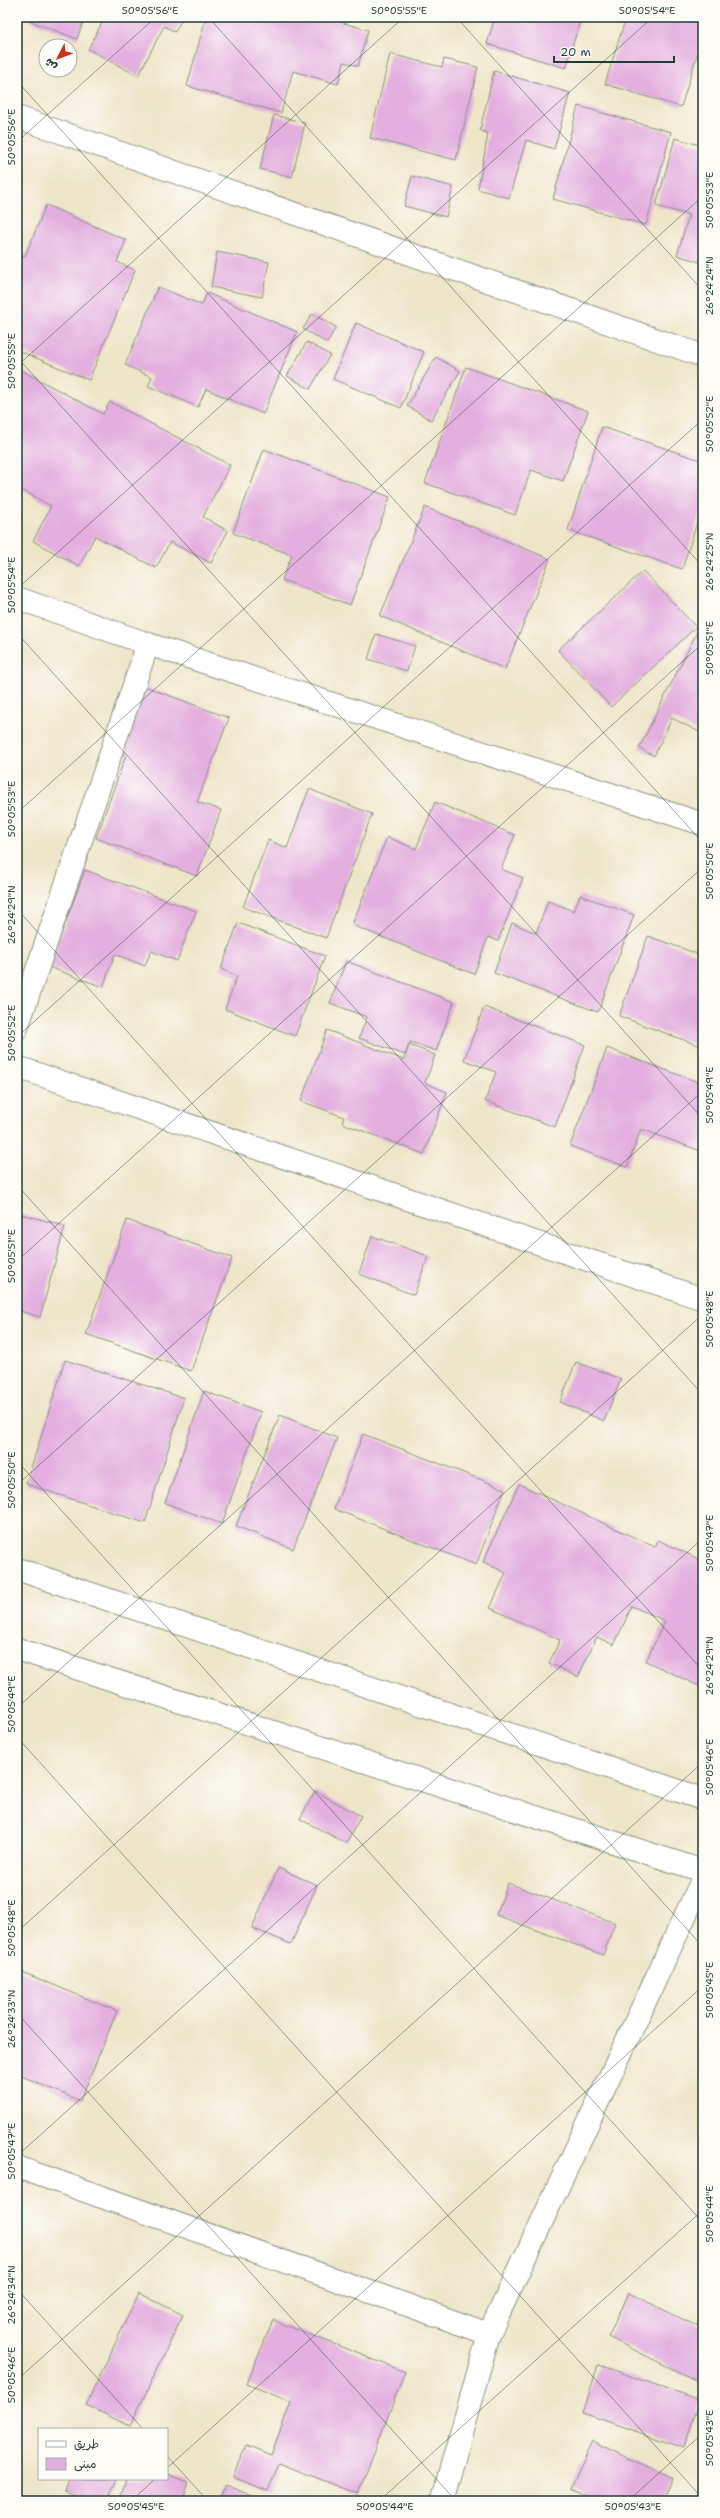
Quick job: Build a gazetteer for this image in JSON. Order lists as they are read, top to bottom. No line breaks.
{"legend":["طريق","مبنى"],"scale_bar":"20 m","north":"bottom left","coordinates":["50°05'56\"E","50°05'55\"E","50°05'54\"E","50°05'53\"E","26°24'24\"N","50°05'52\"E","26°24'25\"N","50°05'51\"E","50°05'50\"E","26°24'29\"N","50°05'49\"E","50°05'48\"E","50°05'47\"E","50°05'46\"E","50°05'45\"E","26°24'33\"N","50°05'44\"E","26°24'34\"N","50°05'43\"E"]}
